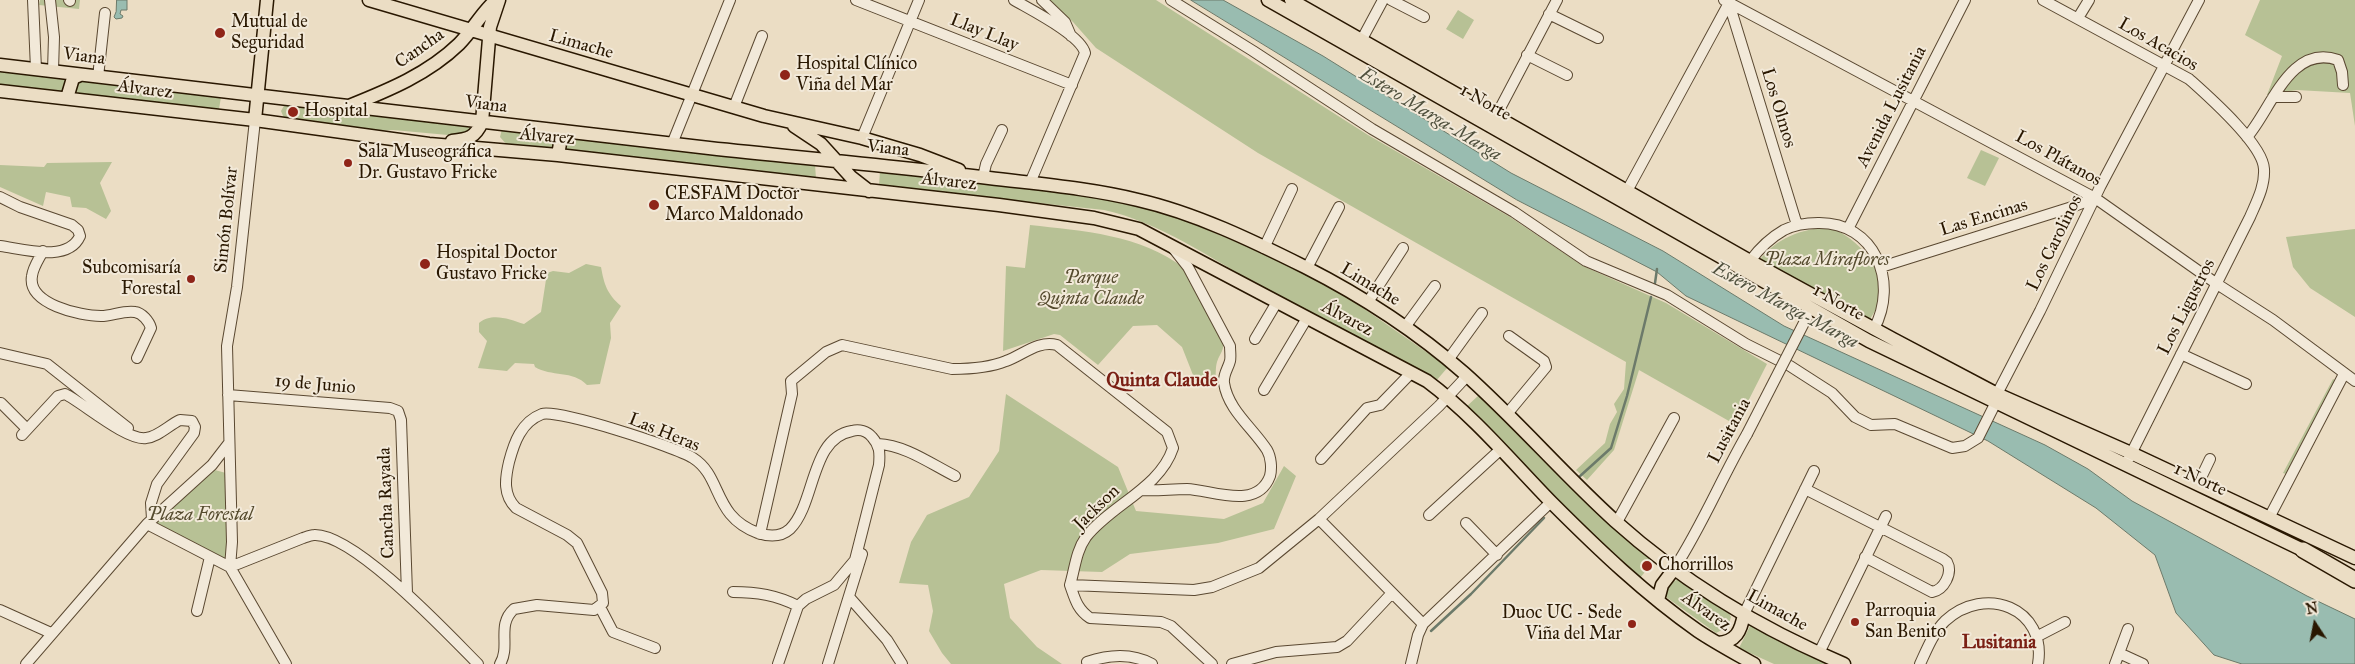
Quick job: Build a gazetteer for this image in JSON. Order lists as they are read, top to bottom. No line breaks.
{"streets":{"main road":["Limache","Cancha","Viana","Álvarez","1 Norte","Simón Bolívar"],"street":["Llay Llay","Los Acacios","Avenida Lusitania","Los Olmos","Los Plátanos","Las Encinas","Los Carolinos","Los Ligustros","19 de Junio","Lusitania","Las Heras","Cancha Rayada","Jackson"]},"crossings":[["Limache","Cancha"],["Limache","Viana"],["Limache","Álvarez"],["Limache","Lusitania"],["Los Acacios","Los Carolinos"],["Los Acacios","Los Ligustros"],["Cancha","Viana"],["Viana","Simón Bolívar"],["Álvarez","Simón Bolívar"],["1 Norte","Los Carolinos"],["1 Norte","Los Ligustros"],["1 Norte","Lusitania"],["Avenida Lusitania","Los Plátanos"],["Los Olmos","Los Plátanos"],["Los Plátanos","Las Encinas"],["Los Plátanos","Los Carolinos"],["Los Plátanos","Los Ligustros"],["Las Encinas","Los Carolinos"],["Simón Bolívar","19 de Junio"],["19 de Junio","Cancha Rayada"],["Las Heras","Jackson"]],"districts":["Quinta Claude","Lusitania"],"water":["Estero Marga-Marga"],"parks":["Plaza Miraflores","Parque Quinta Claude","Plaza Forestal"],"places":["Mutual de Seguridad","Hospital Clínico Viña del Mar","Hospital","Sala Museográfica Dr. Gustavo Fricke","CESFAM Doctor Marco Maldonado","Hospital Doctor Gustavo Fricke","Subcomisaría Forestal","Chorrillos","Parroquia San Benito","Duoc UC - Sede Viña del Mar"],"north":"top"}
